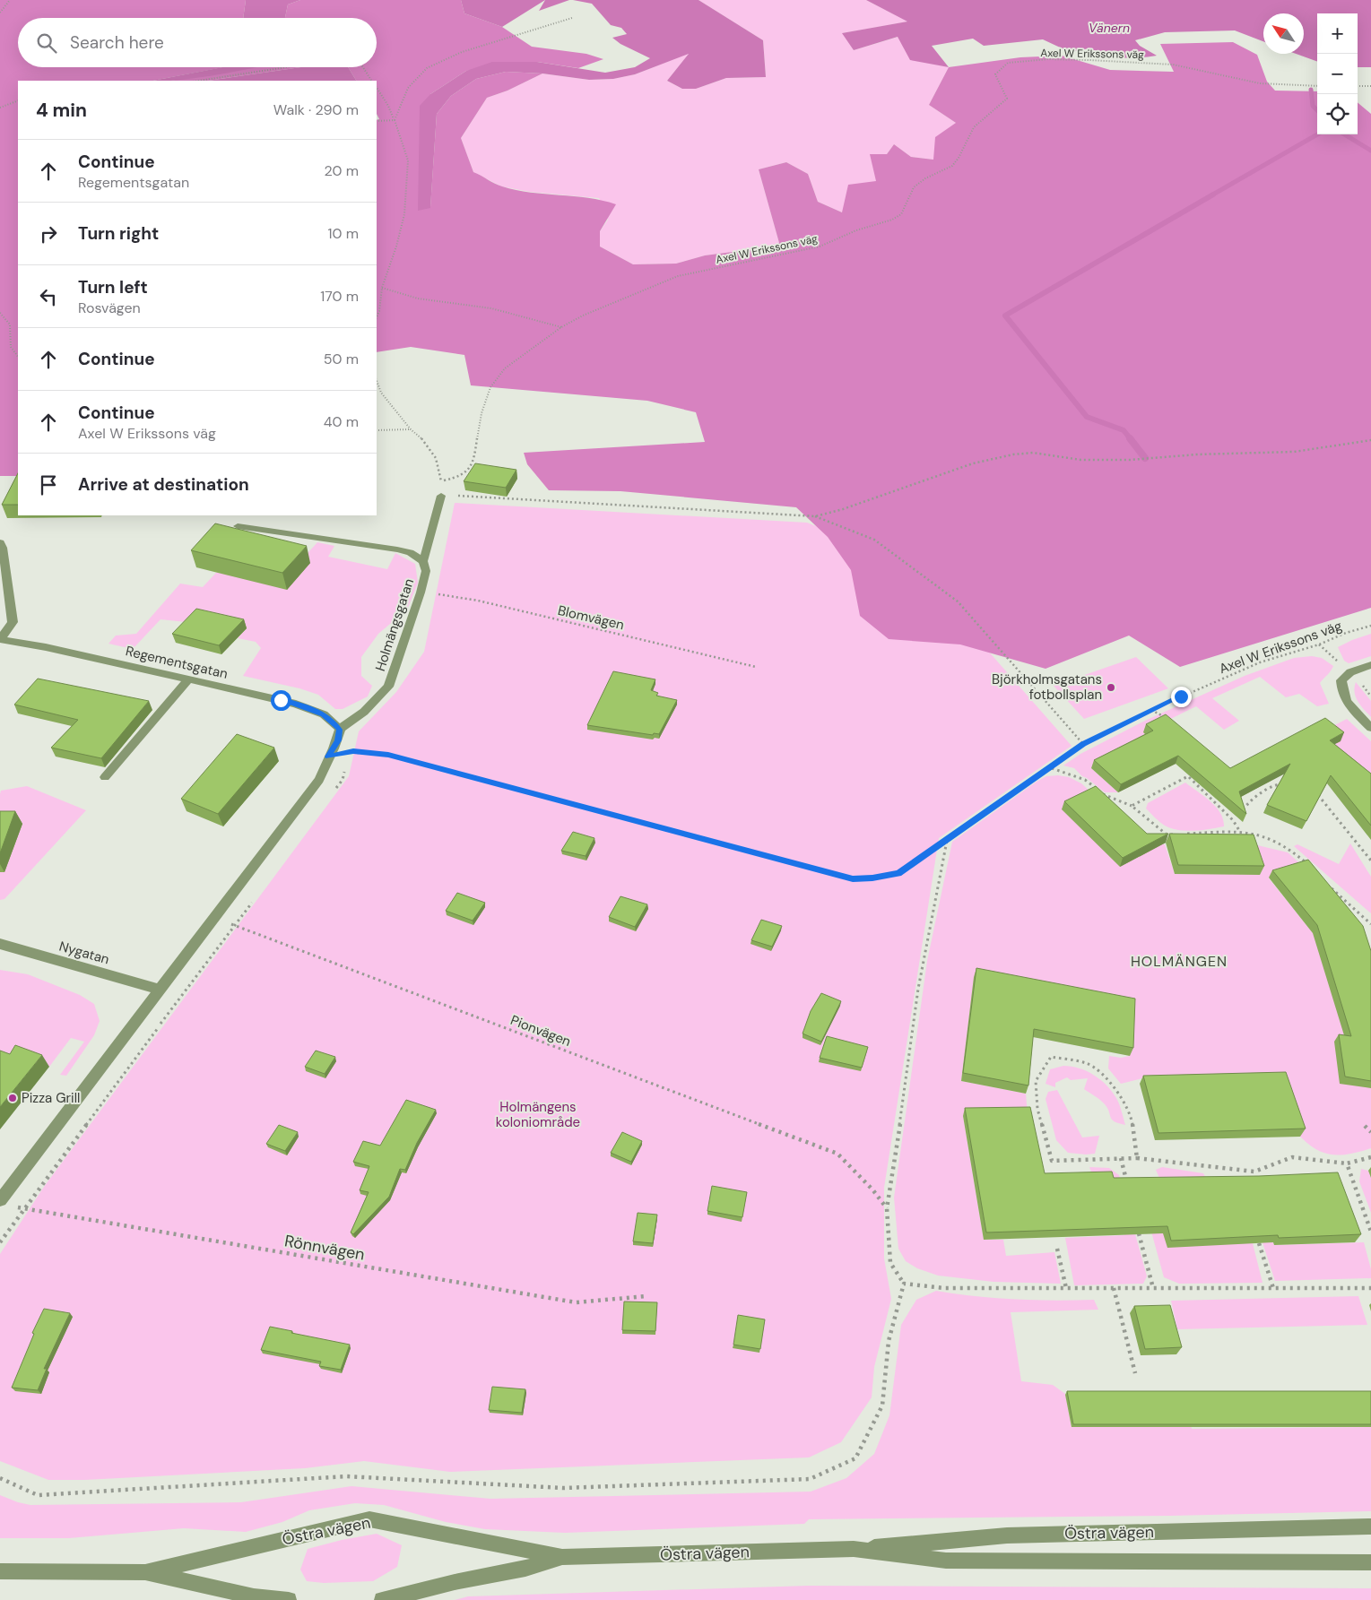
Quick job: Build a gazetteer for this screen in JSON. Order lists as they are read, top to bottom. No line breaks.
{"streets":{"street":["Holmängsgatan","Regementsgatan","Nygatan","Östra vägen"],"path":["Axel W Erikssons väg","Blomvägen","Pionvägen","Rönnvägen"]},"crossings":[["Blomvägen","Holmängsgatan"],["Holmängsgatan","Regementsgatan"]],"districts":["HOLMÄNGEN"],"water":["Vänern"],"parks":["Holmängens koloniområde"],"places":["Björkholmsgatans fotbollsplan","Pizza Grill"],"north":"top left","page":{"map_buttons":["+","−"],"search":"Search here","heading":["4 min","Walk · 290 m"],"list":[["Continue","Regementsgatan","20 m"],["Turn right","10 m"],["Turn left","Rosvägen","170 m"],["Continue","50 m"],["Continue","Axel W Erikssons väg","40 m"],"Arrive at destination"]}}
